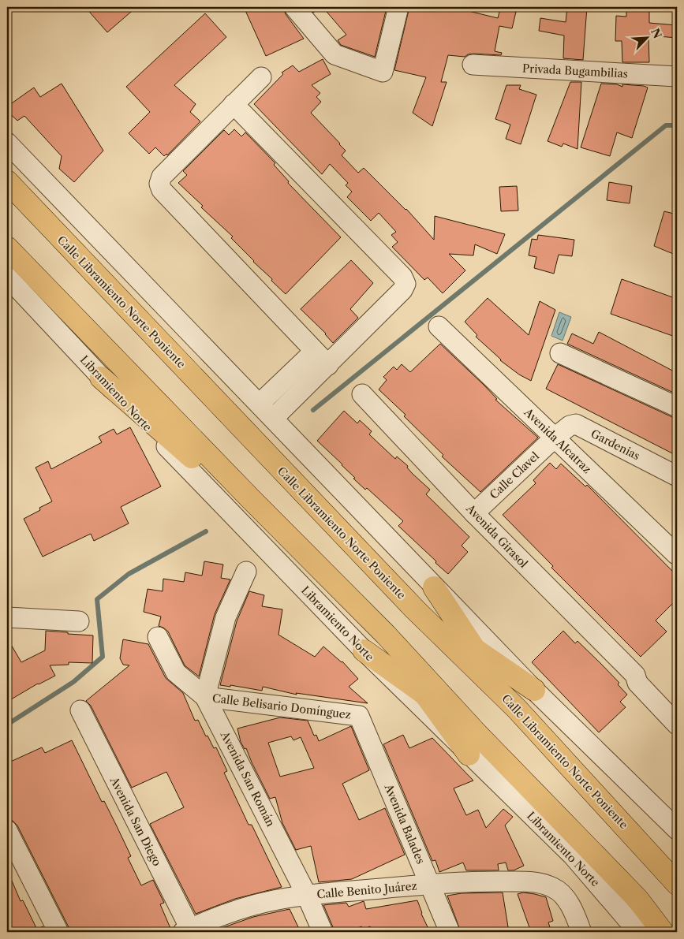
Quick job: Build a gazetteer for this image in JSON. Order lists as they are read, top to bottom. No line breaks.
{"streets":{"highway":["Calle Libramiento Norte Poniente"],"street":["Privada Bugambilias","Libramiento Norte","Avenida Alcatraz","Gardenias","Calle Clavel","Avenida Girasol","Calle Belisario Domínguez","Avenida San Román","Avenida San Diego","Avenida Balades","Calle Benito Juárez"]},"crossings":[["Avenida Alcatraz","Gardenias"],["Avenida Alcatraz","Calle Clavel"],["Gardenias","Calle Clavel"],["Calle Clavel","Avenida Girasol"],["Calle Belisario Domínguez","Avenida San Román"],["Calle Belisario Domínguez","Avenida Balades"],["Avenida San Román","Calle Benito Juárez"],["Avenida San Diego","Calle Benito Juárez"],["Avenida Balades","Calle Benito Juárez"]],"north":"top right"}
